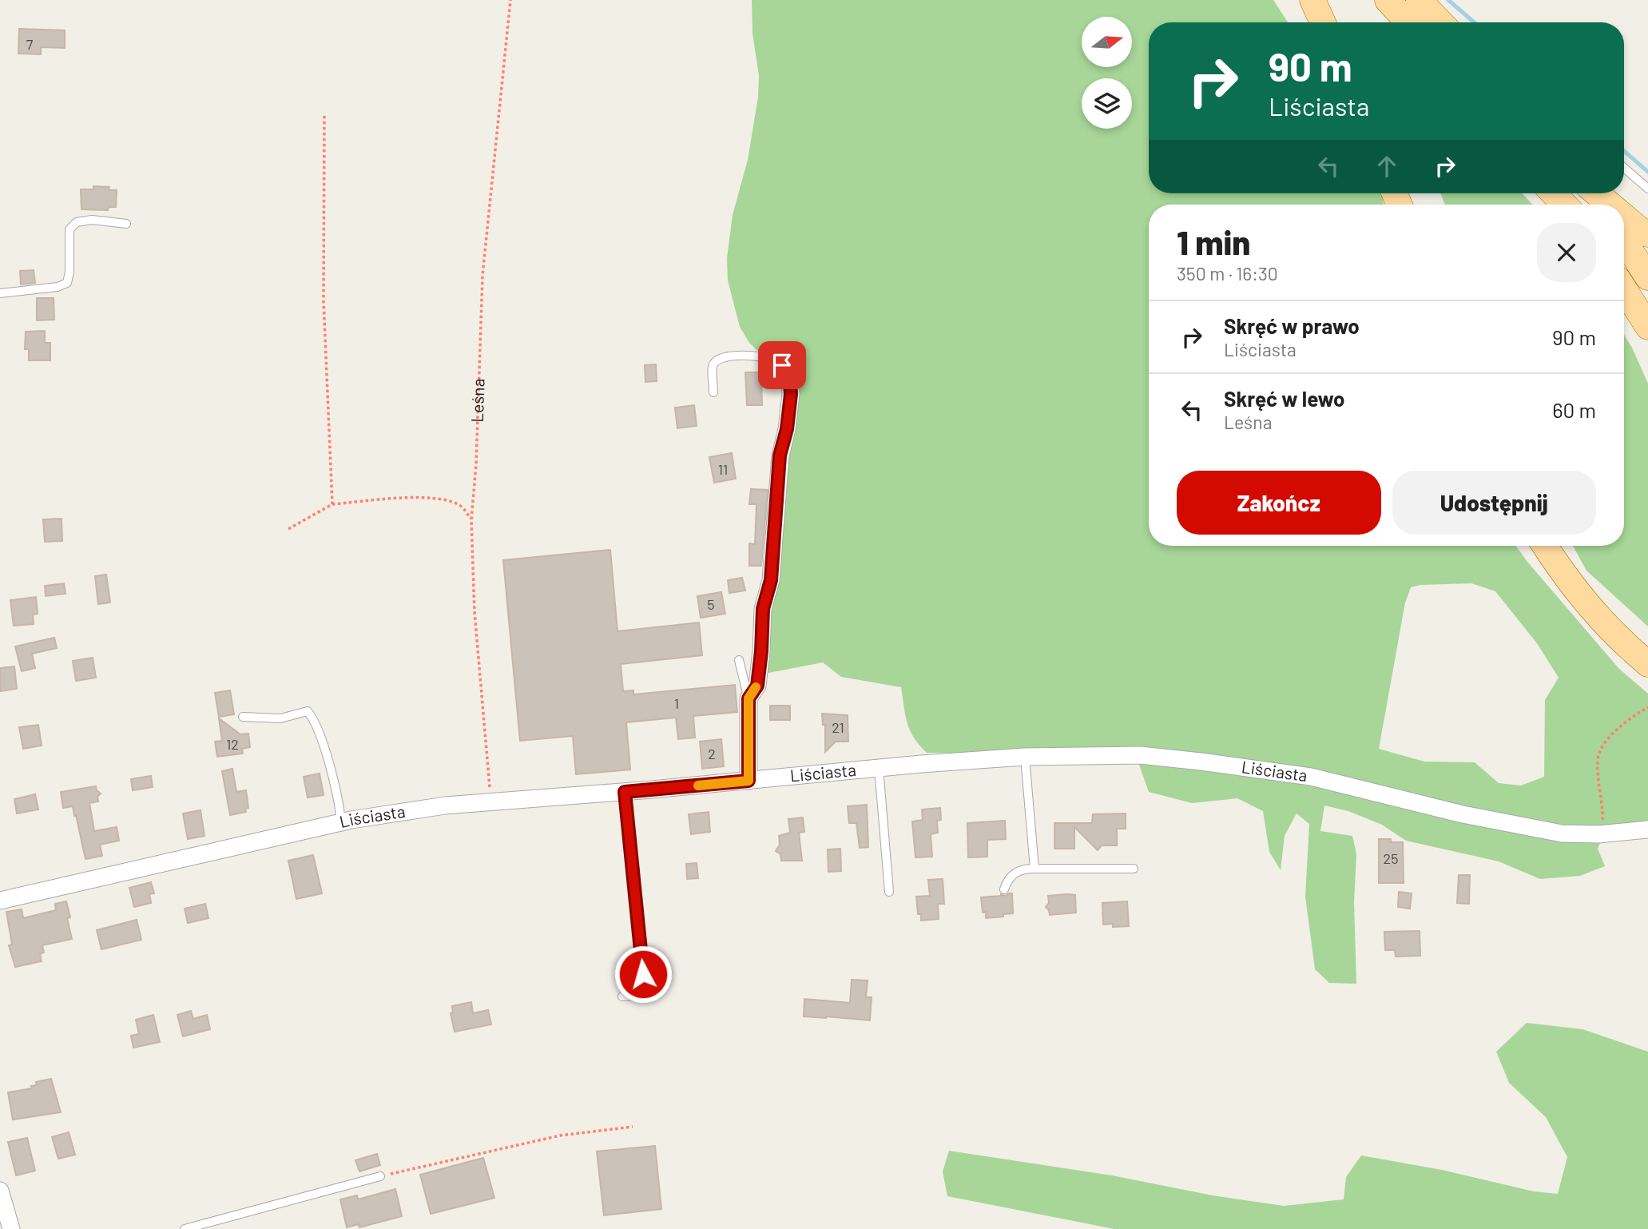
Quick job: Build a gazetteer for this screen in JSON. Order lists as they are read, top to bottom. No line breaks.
{"streets":{"street":["Liściasta"],"path":["Leśna"]},"crossings":[["Leśna","Liściasta"]],"house_numbers":["7","11","5","1","21","12","2","25"],"north":"right","page":{"turn":["90 m","Liściasta"],"heading":["1 min","350 m · 16:30"],"list":[{"name":"Skręć w prawo","note":"Liściasta","value":"90 m"},{"name":"Skręć w lewo","note":"Leśna","value":"60 m"}],"buttons":["Zakończ","Udostępnij"]}}
